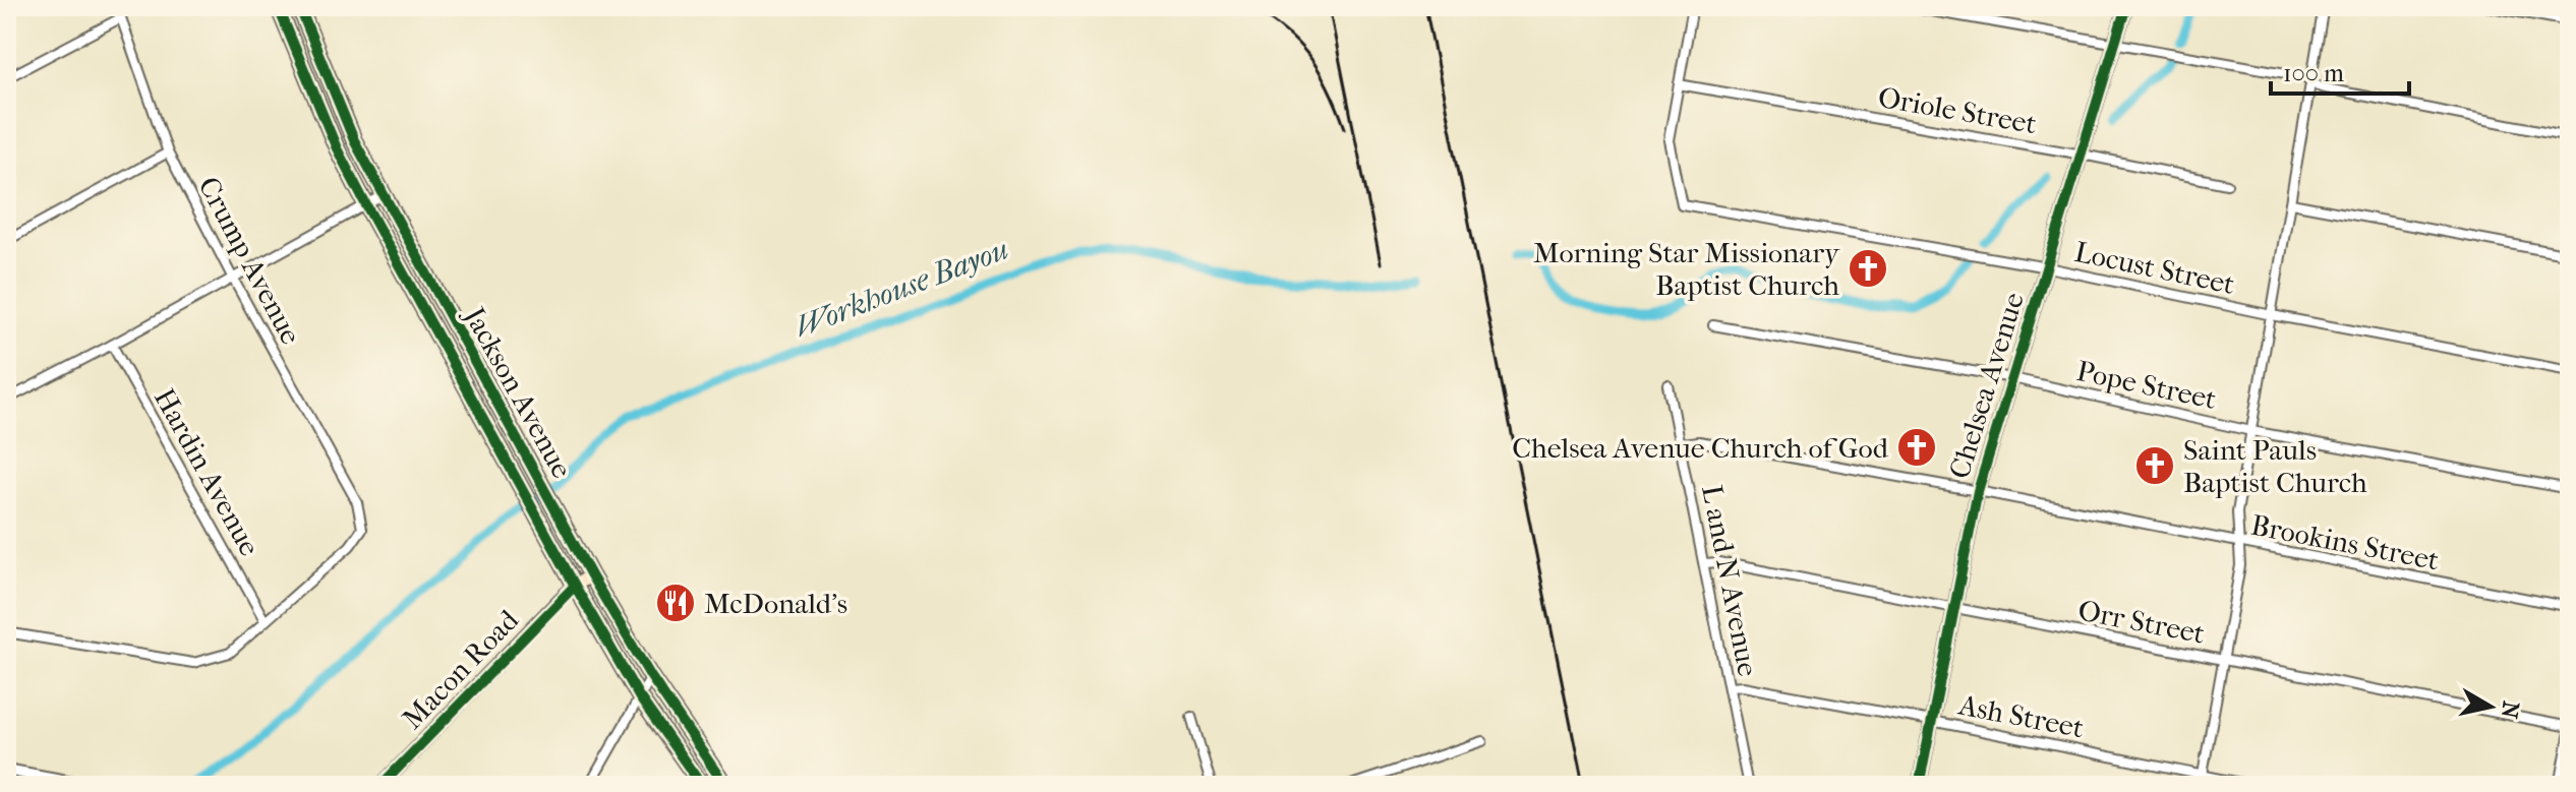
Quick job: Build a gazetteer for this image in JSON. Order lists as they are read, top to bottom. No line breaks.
{"streets":{"main road":["Chelsea Avenue","Jackson Avenue","Macon Road"],"street":["Oriole Street","Crump Avenue","Locust Street","Pope Street","Hardin Avenue","Brookins Street","L and N Avenue","Orr Street","Ash Street"]},"crossings":[["Oriole Street","Locust Street"],["Oriole Street","Chelsea Avenue"],["Crump Avenue","Hardin Avenue"],["Locust Street","Chelsea Avenue"],["Pope Street","Chelsea Avenue"],["Chelsea Avenue","Brookins Street"],["Chelsea Avenue","Orr Street"],["Chelsea Avenue","Ash Street"],["Jackson Avenue","Macon Road"],["Brookins Street","L and N Avenue"],["L and N Avenue","Orr Street"],["L and N Avenue","Ash Street"]],"water":["Workhouse Bayou"],"places":{"church":["Morning Star Missionary Baptist Church","Chelsea Avenue Church of God","Saint Pauls Baptist Church"],"restaurant":["McDonald's"]},"scale_bar":"100 m","north":"right"}
